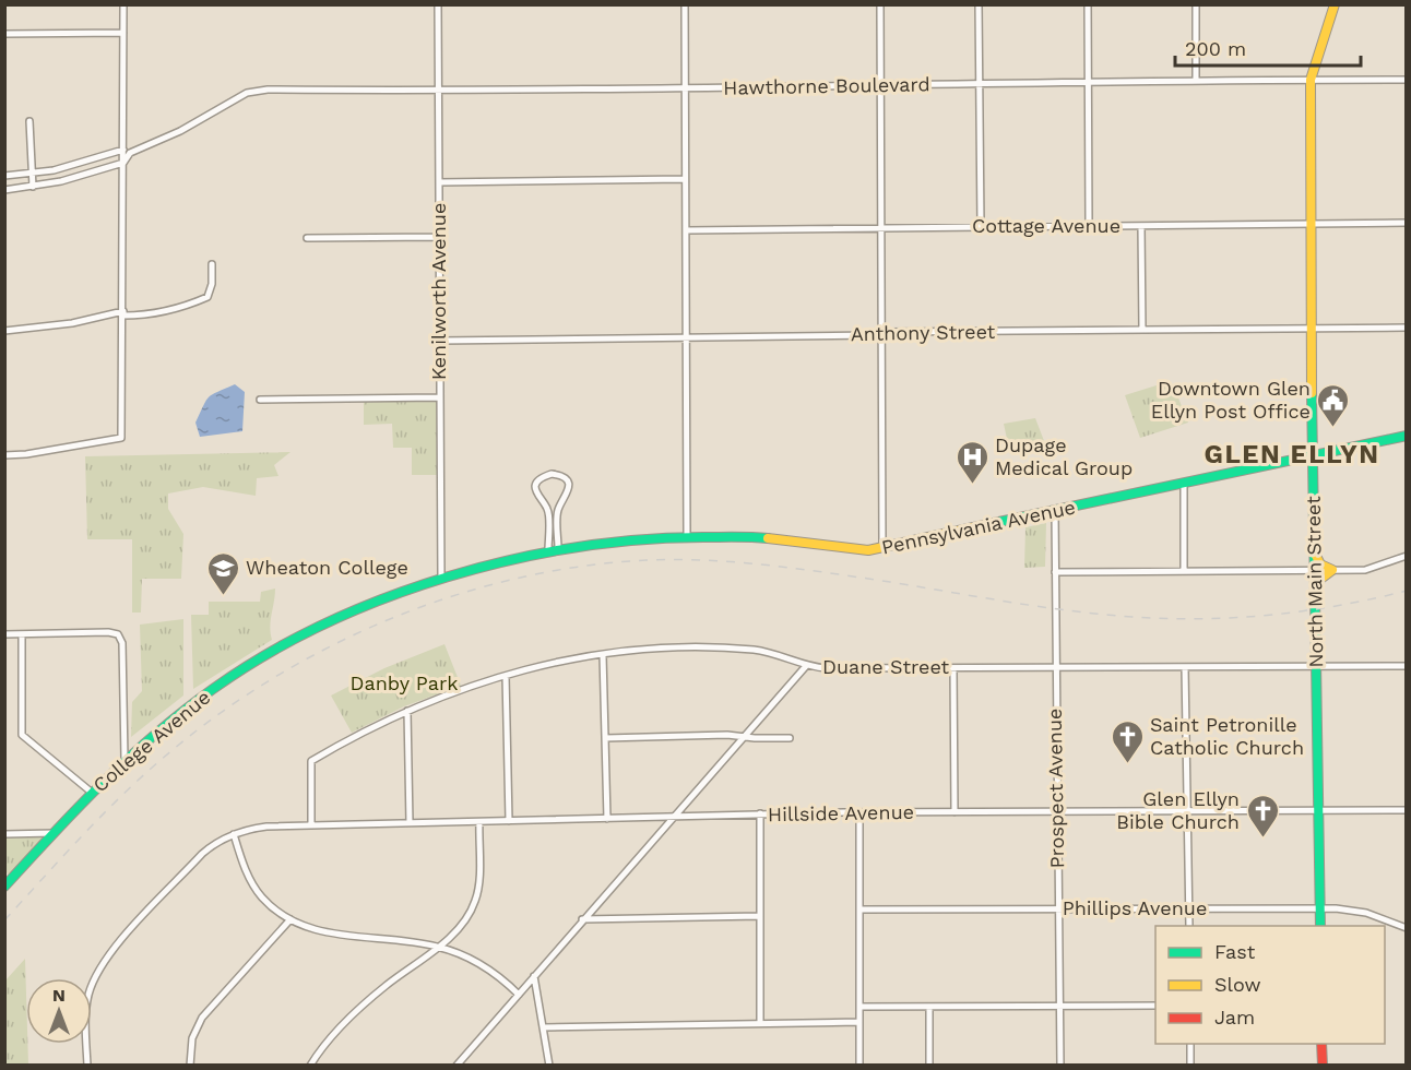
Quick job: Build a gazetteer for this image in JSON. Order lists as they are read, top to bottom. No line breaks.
{"streets":{"street":["Hawthorne Boulevard","Cottage Avenue","Kenilworth Avenue","Anthony Street","Pennsylvania Avenue","North Main Street","Duane Street","College Avenue","Prospect Avenue","Hillside Avenue","Phillips Avenue"]},"crossings":[["Hawthorne Boulevard","Kenilworth Avenue"],["Hawthorne Boulevard","North Main Street"],["Cottage Avenue","North Main Street"],["Kenilworth Avenue","Anthony Street"],["Kenilworth Avenue","Pennsylvania Avenue"],["Anthony Street","North Main Street"],["Pennsylvania Avenue","North Main Street"],["Pennsylvania Avenue","College Avenue"],["Pennsylvania Avenue","Prospect Avenue"],["North Main Street","Duane Street"],["North Main Street","Hillside Avenue"],["North Main Street","Phillips Avenue"],["Duane Street","Prospect Avenue"],["Duane Street","Hillside Avenue"],["Prospect Avenue","Hillside Avenue"],["Prospect Avenue","Phillips Avenue"]],"districts":["GLEN ELLYN"],"parks":["Danby Park"],"places":{"public building":["Downtown Glen Ellyn Post Office"],"hospital":["Dupage Medical Group"],"school or university":["Wheaton College"],"church":["Saint Petronille Catholic Church","Glen Ellyn Bible Church"]},"legend":["Fast","Slow","Jam"],"scale_bar":"200 m","north":"top"}
